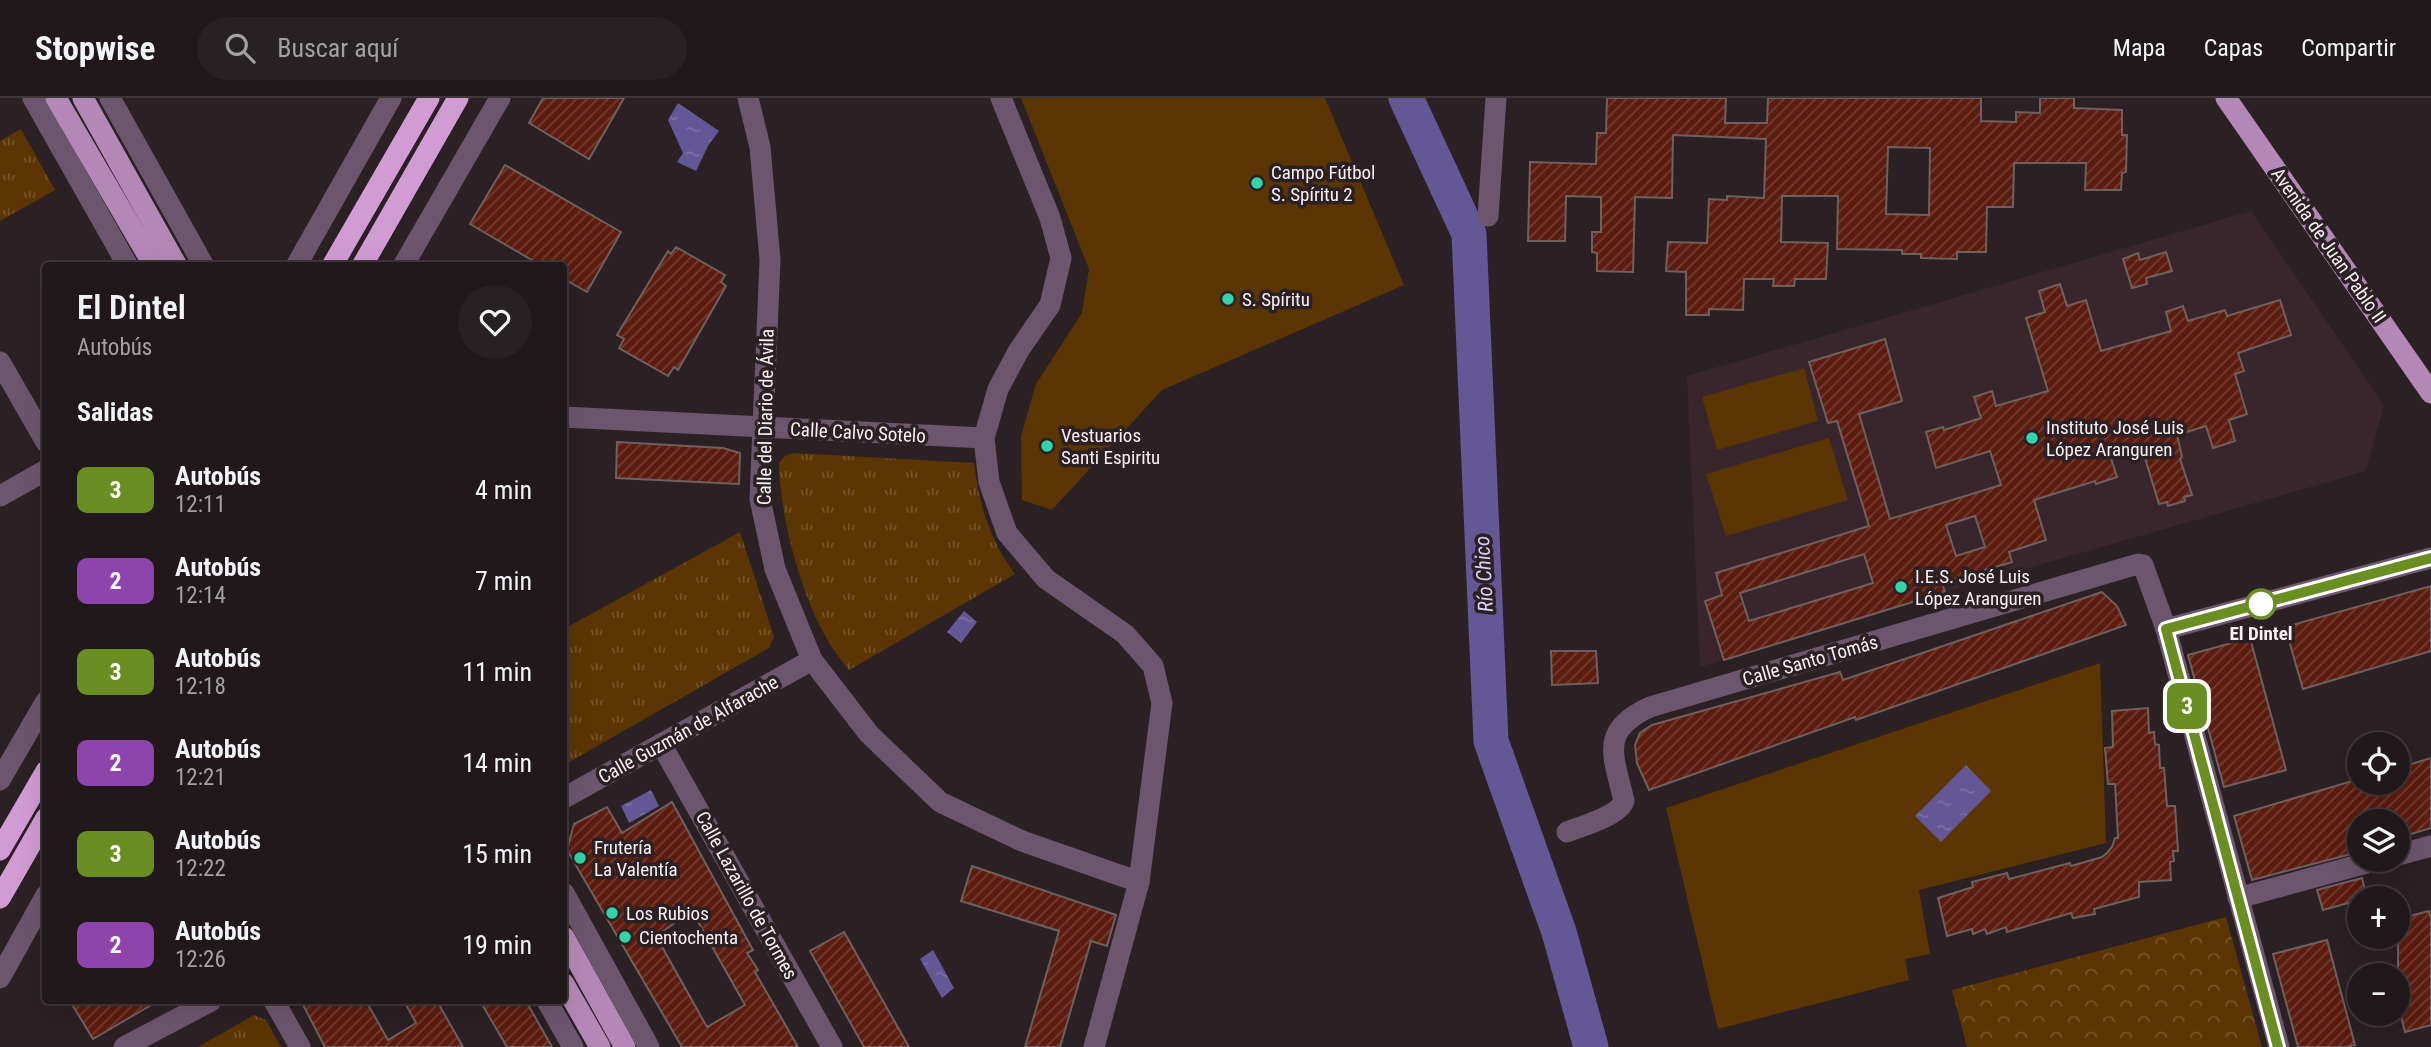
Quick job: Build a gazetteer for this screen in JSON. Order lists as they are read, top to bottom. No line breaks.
{"streets":{"main road":["Avenida de Juan Pablo II"],"street":["Calle del Diario de Ávila","Calle Calvo Sotelo","Calle Santo Tomás","Calle Guzmán de Alfarache","Calle Lazarillo de Tormes"]},"crossings":[["Calle del Diario de Ávila","Calle Calvo Sotelo"],["Calle del Diario de Ávila","Calle Guzmán de Alfarache"],["Calle Guzmán de Alfarache","Calle Lazarillo de Tormes"]],"water":["Río Chico"],"places":["Campo Fútbol S. Spíritu 2","S. Spíritu","Instituto José Luis López Aranguren","Vestuarios Santi Espiritu","I.E.S. José Luis López Aranguren","El Dintel","Frutería La Valentía","Los Rubios","Cientochenta"],"lines":["bus line 3"],"page":{"header":"Stopwise","search":"Buscar aquí","nav":["Mapa","Capas","Compartir"],"on_map":"3","heading":[["El Dintel","Autobús"],"Salidas"],"list":[{"mark":"3","name":"Autobús","note":"12:11","value":"4 min"},{"mark":"2","name":"Autobús","note":"12:14","value":"7 min"},{"mark":"3","name":"Autobús","note":"12:18","value":"11 min"},{"mark":"2","name":"Autobús","note":"12:21","value":"14 min"},{"mark":"3","name":"Autobús","note":"12:22","value":"15 min"},{"mark":"2","name":"Autobús","note":"12:26","value":"19 min"}],"map_buttons":["+","−"]}}
